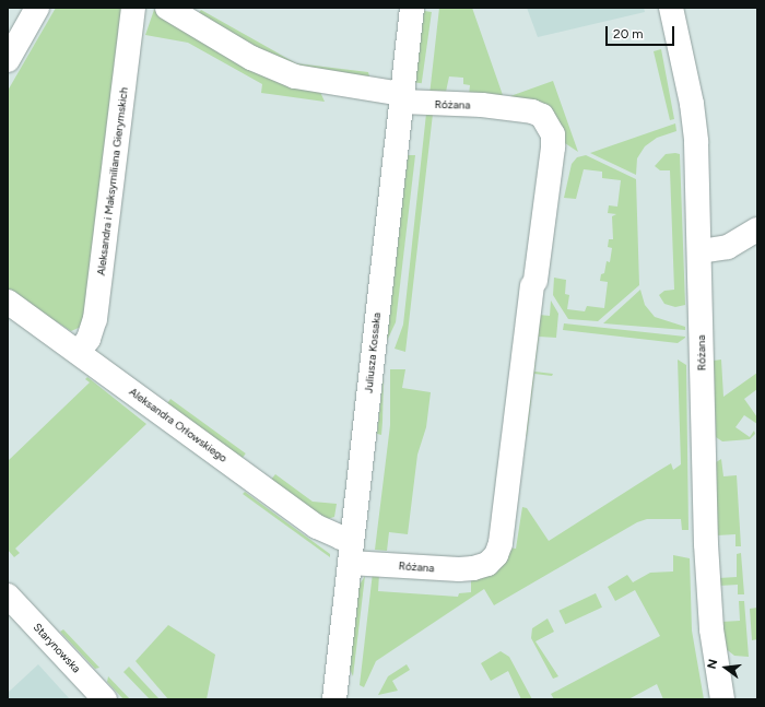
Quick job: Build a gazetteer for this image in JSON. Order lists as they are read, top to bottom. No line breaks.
{"streets":{"street":["Różana","Aleksandra i Maksymiliana Gierymskich","Juliusza Kossaka","Aleksandra Orłowskiego","Starynowska"]},"crossings":[["Różana","Juliusza Kossaka"],["Aleksandra i Maksymiliana Gierymskich","Aleksandra Orłowskiego"],["Juliusza Kossaka","Aleksandra Orłowskiego"]],"scale_bar":"20 m","north":"left"}
